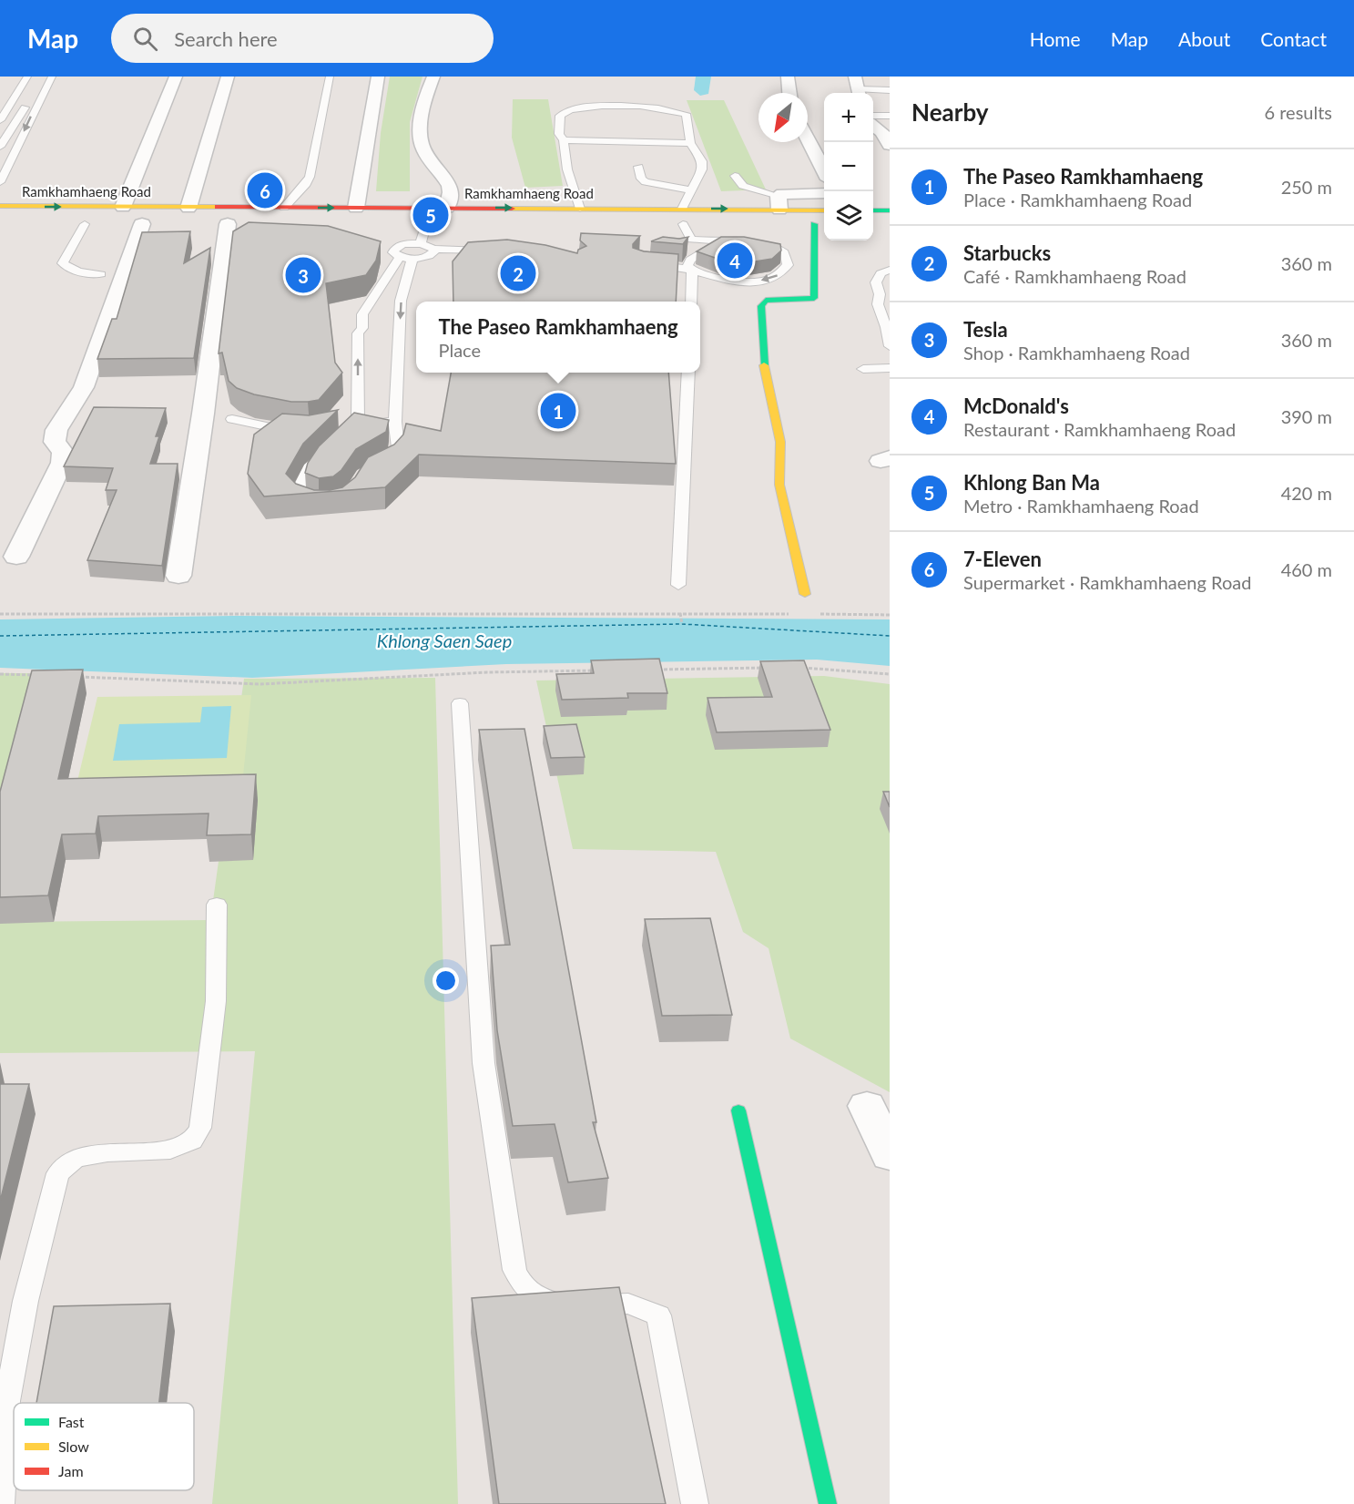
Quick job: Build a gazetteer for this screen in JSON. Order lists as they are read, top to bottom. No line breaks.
{"streets":{"street":["Ramkhamhaeng Road"]},"one_way":["Ramkhamhaeng Road"],"water":["Khlong Saen Saep"],"legend":["Fast","Slow","Jam"],"north":"bottom left","page":{"header":"Map","search":"Search here","nav":["Home","Map","About","Contact"],"heading":["Nearby","6 results"],"map_buttons":["+","−"],"list":[{"mark":"1","name":"The Paseo Ramkhamhaeng","note":"Place · Ramkhamhaeng Road","value":"250 m"},{"mark":"2","name":"Starbucks","note":"Café · Ramkhamhaeng Road","value":"360 m"},{"mark":"3","name":"Tesla","note":"Shop · Ramkhamhaeng Road","value":"360 m"},{"mark":"4","name":"McDonald's","note":"Restaurant · Ramkhamhaeng Road","value":"390 m"},{"mark":"5","name":"Khlong Ban Ma","note":"Metro · Ramkhamhaeng Road","value":"420 m"},{"mark":"6","name":"7-Eleven","note":"Supermarket · Ramkhamhaeng Road","value":"460 m"}],"pins":["6","5","4","2","3","1"],"popup":["The Paseo Ramkhamhaeng","Place"]}}
